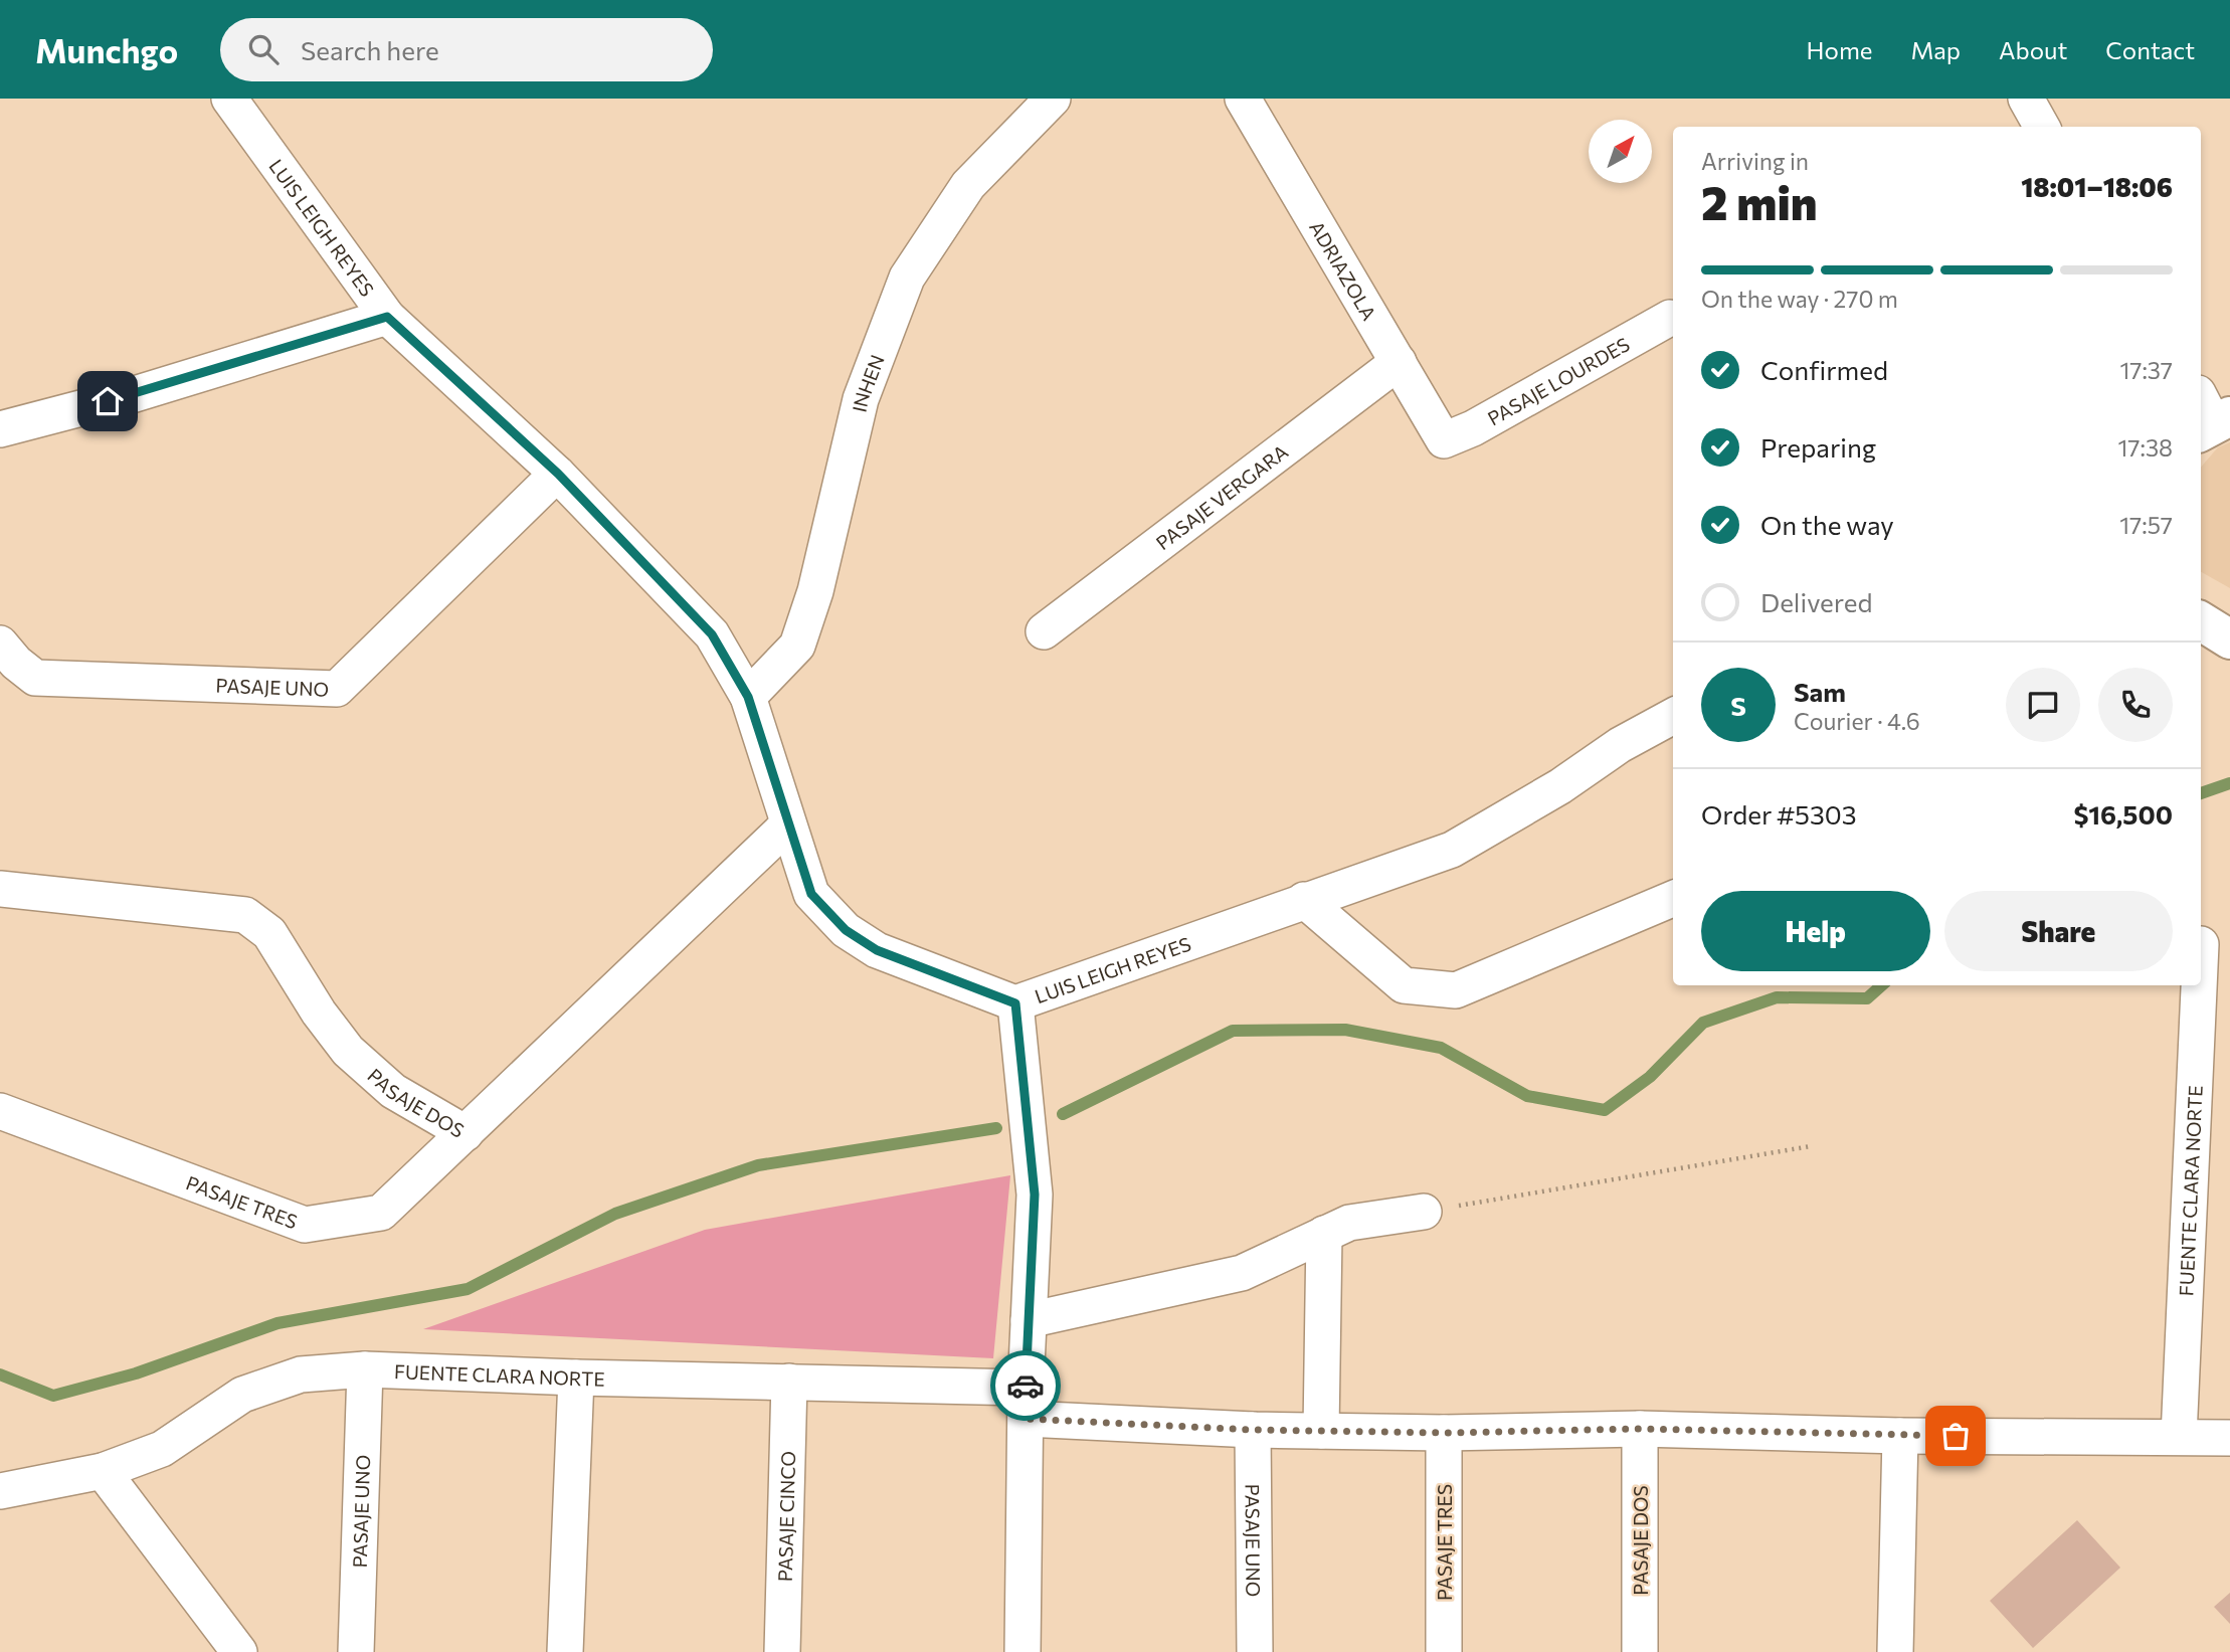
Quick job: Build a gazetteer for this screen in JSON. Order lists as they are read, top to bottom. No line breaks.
{"streets":{"street":["LUIS LEIGH REYES","ADRIAZOLA","PASAJE LOURDES","INHEN","PASAJE VERGARA","PASAJE UNO","PASAJE DOS","FUENTE CLARA NORTE","PASAJE TRES","PASAJE CINCO"]},"crossings":[["LUIS LEIGH REYES","INHEN"],["LUIS LEIGH REYES","PASAJE UNO"],["LUIS LEIGH REYES","PASAJE DOS"],["ADRIAZOLA","PASAJE LOURDES"],["ADRIAZOLA","PASAJE VERGARA"],["PASAJE UNO","FUENTE CLARA NORTE"],["PASAJE DOS","FUENTE CLARA NORTE"],["PASAJE DOS","PASAJE TRES"],["FUENTE CLARA NORTE","PASAJE TRES"],["FUENTE CLARA NORTE","PASAJE CINCO"]],"north":"top right","page":{"header":"Munchgo","search":"Search here","nav":["Home","Map","About","Contact"],"heading":["2 min","Arriving in","18:01–18:06"],"panel":["Sam","Courier · 4.6","Order #5303","$16,500"],"bar":"On the way · 270 m","list":[["Confirmed","17:37"],["Preparing","17:38"],["On the way","17:57"],"Delivered"],"round":"S","buttons":["Help","Share"]}}
